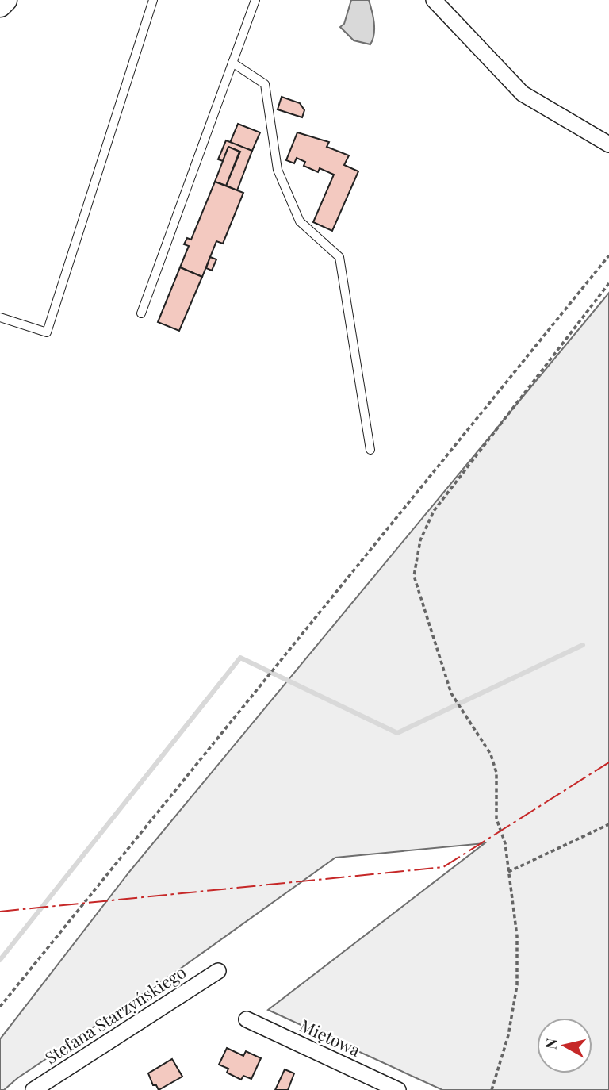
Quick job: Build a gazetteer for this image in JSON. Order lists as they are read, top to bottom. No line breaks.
{"streets":{"street":["Stefana Starzyńskiego","Miętowa"]},"north":"left"}
